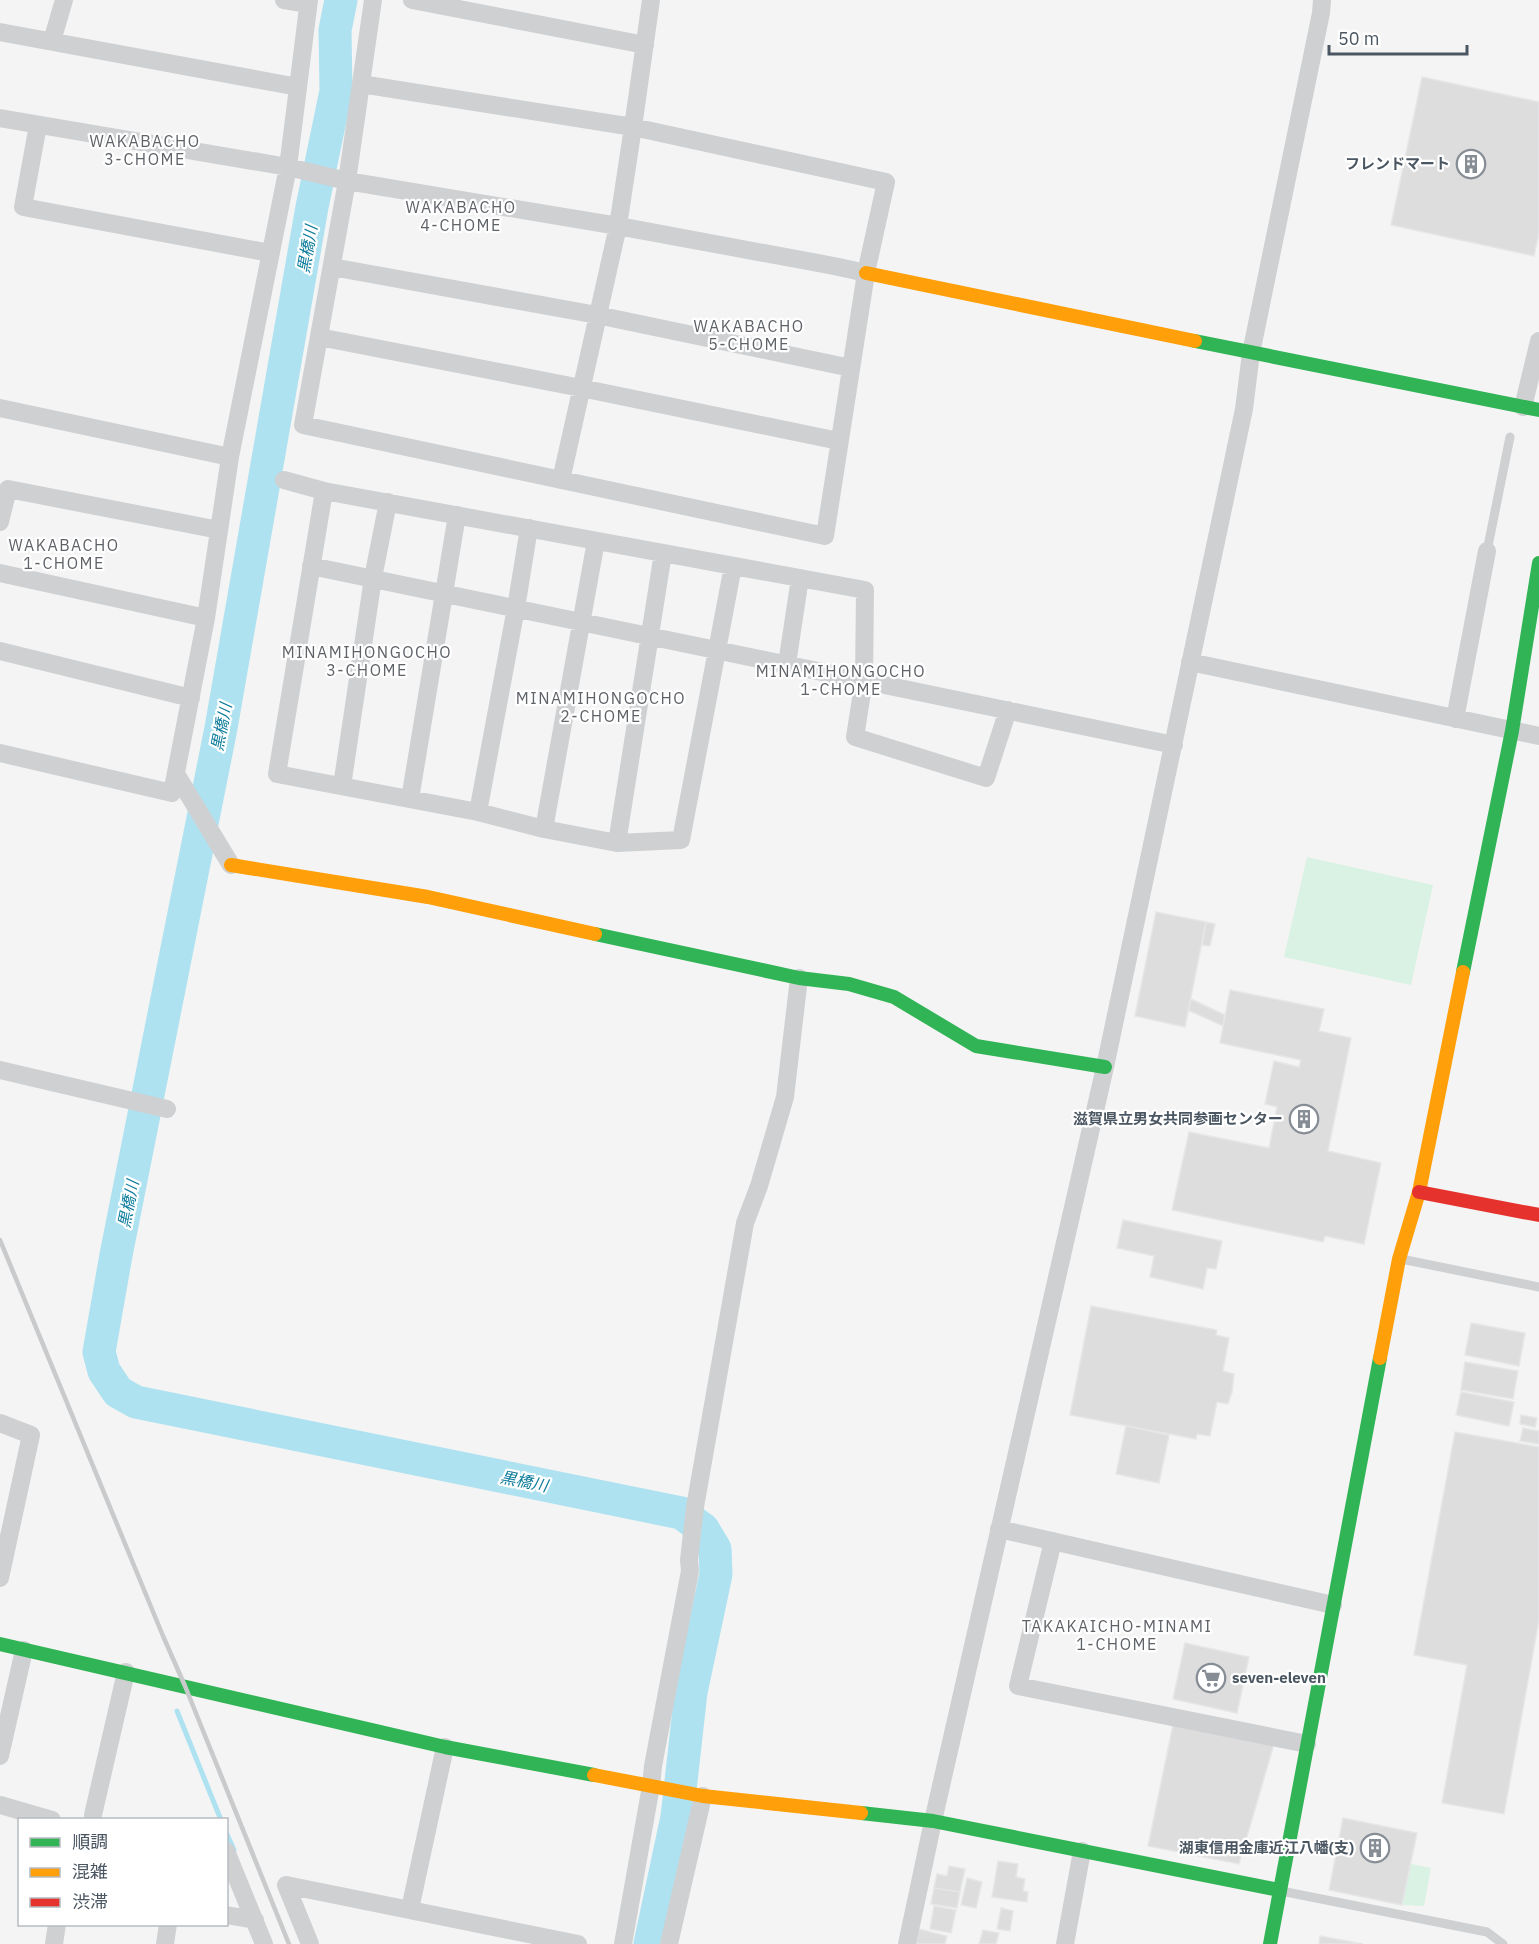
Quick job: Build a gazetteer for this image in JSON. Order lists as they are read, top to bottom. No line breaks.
{"districts":["WAKABACHO 3-CHOME","WAKABACHO 4-CHOME","WAKABACHO 5-CHOME","WAKABACHO 1-CHOME","MINAMIHONGOCHO 3-CHOME","MINAMIHONGOCHO 1-CHOME","MINAMIHONGOCHO 2-CHOME","TAKAKAICHO-MINAMI 1-CHOME"],"water":["黒橋川"],"places":{"building":["フレンドマート","滋賀県立男女共同参画センター","湖東信用金庫近江八幡(支)"],"supermarket":["seven-eleven"]},"legend":["順調","混雑","渋滞"],"scale_bar":"50 m"}
